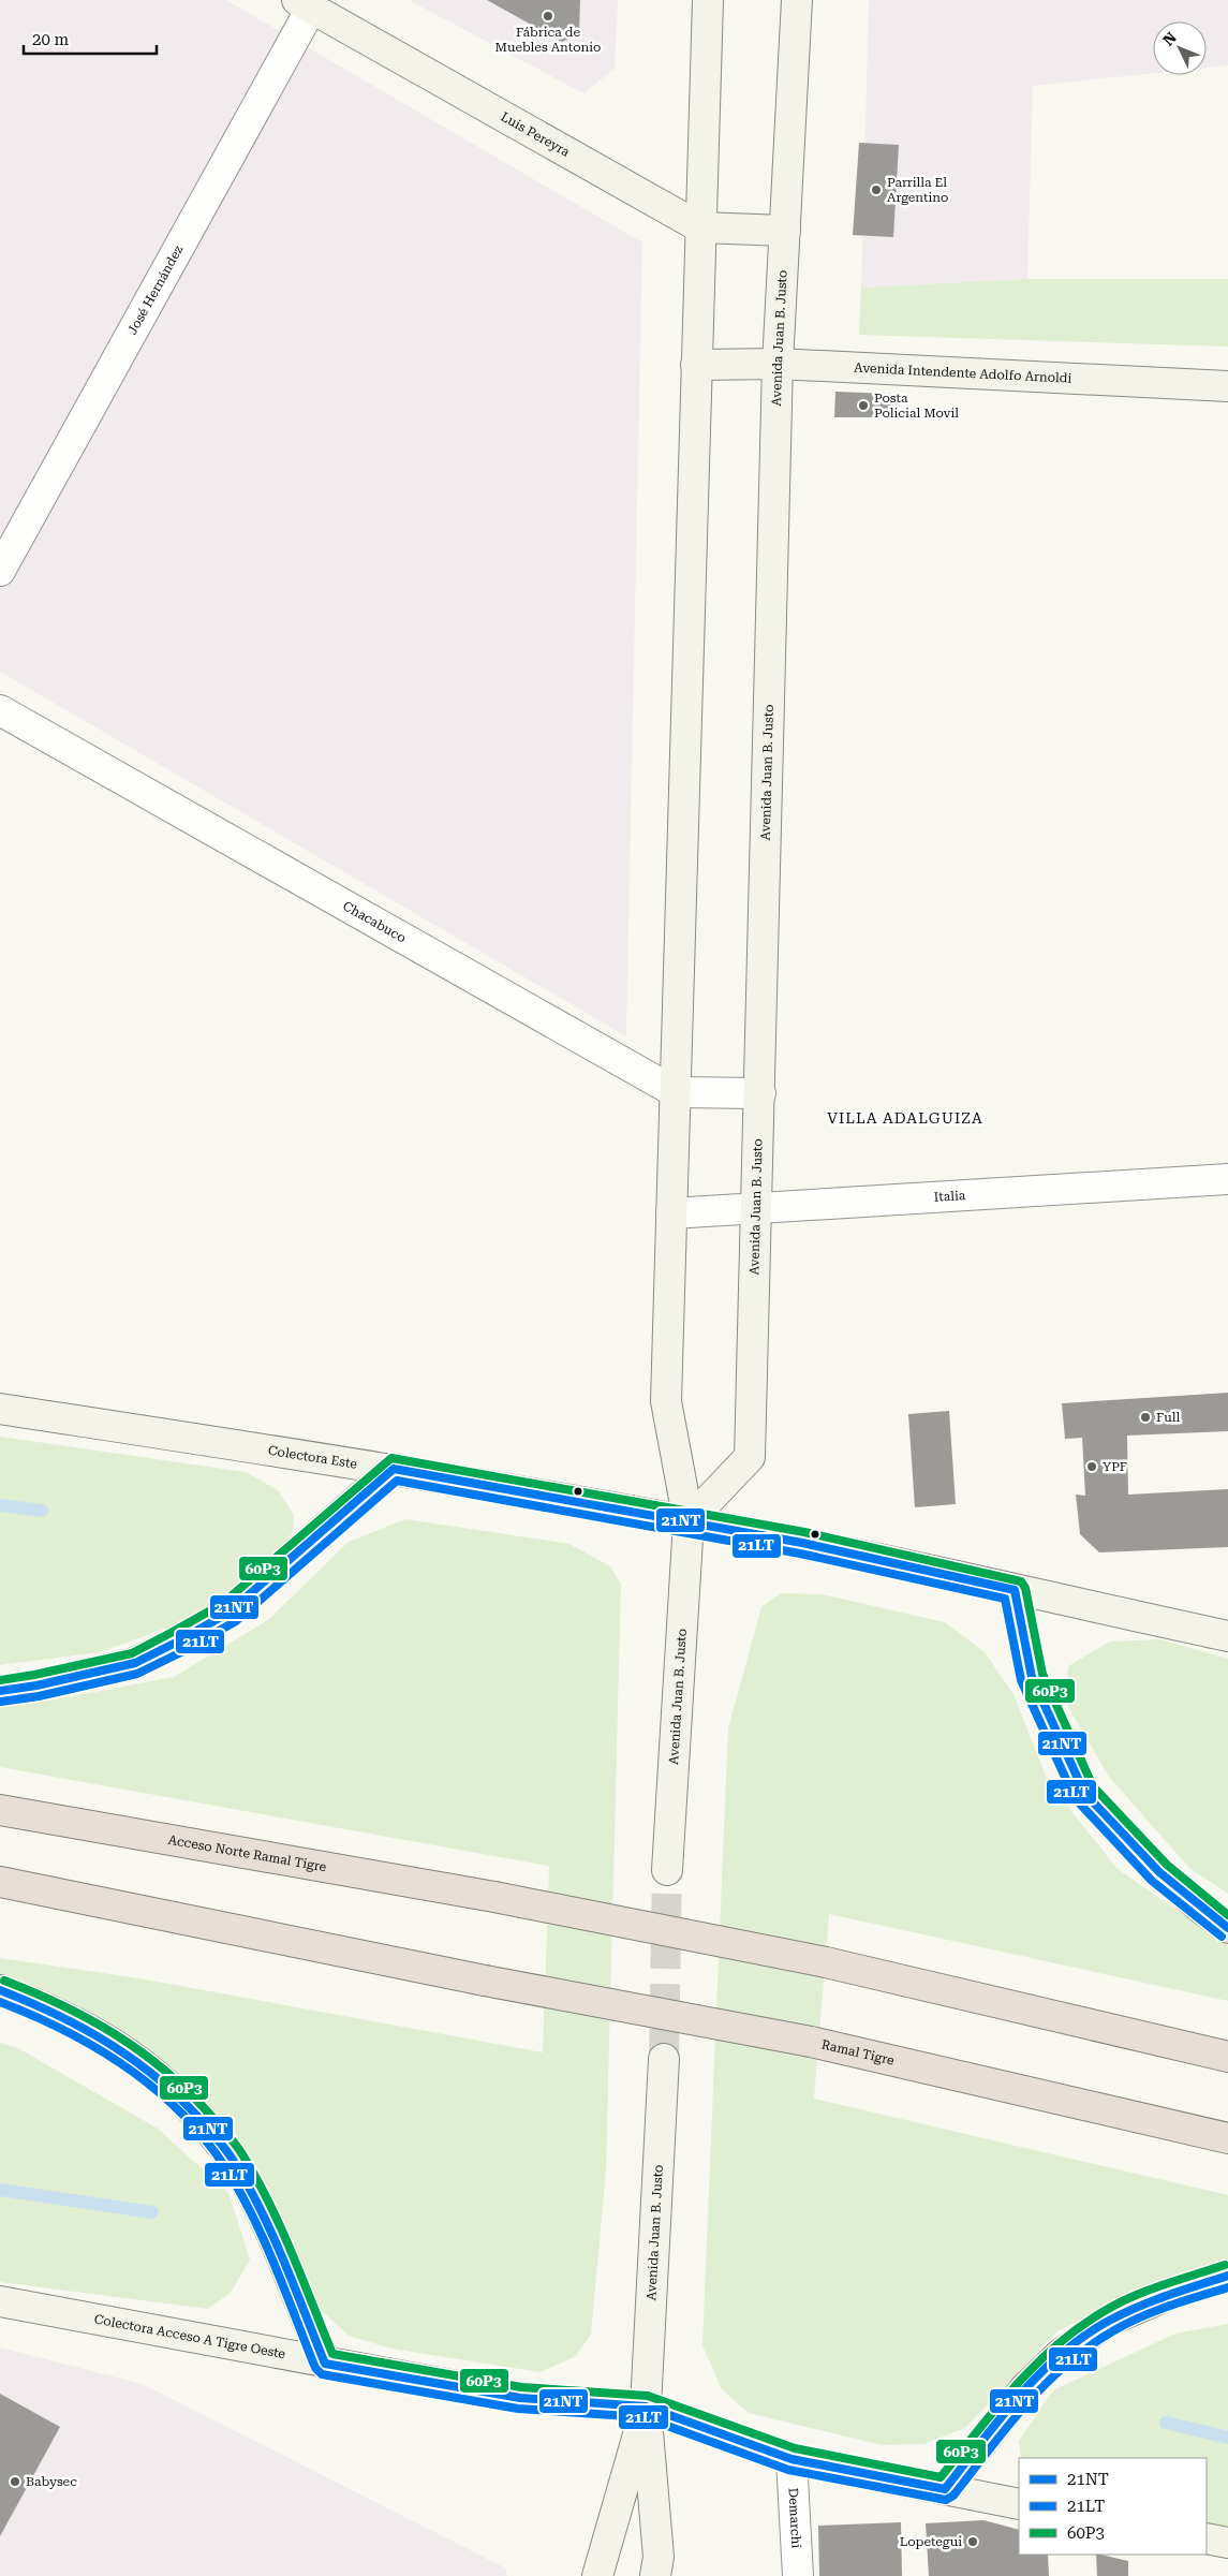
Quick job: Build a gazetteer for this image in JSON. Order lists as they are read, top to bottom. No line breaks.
{"streets":{"highway":["Acceso Norte Ramal Tigre","Ramal Tigre"],"main road":["Luis Pereyra","Avenida Juan B. Justo","Avenida Intendente Adolfo Arnoldi","Colectora Este","Colectora Acceso A Tigre Oeste"],"street":["José Hernández","Chacabuco","Italia","Demarchi"]},"crossings":[["Luis Pereyra","José Hernández"],["Luis Pereyra","Avenida Juan B. Justo"],["Avenida Juan B. Justo","Avenida Intendente Adolfo Arnoldi"],["Avenida Juan B. Justo","Chacabuco"],["Avenida Juan B. Justo","Italia"],["Avenida Juan B. Justo","Colectora Este"],["Avenida Juan B. Justo","Colectora Acceso A Tigre Oeste"],["Colectora Acceso A Tigre Oeste","Demarchi"]],"districts":["VILLA ADALGUIZA"],"places":["Fábrica de Muebles Antonio","Parrilla El Argentino","Posta Policial Movil","Full","YPF","Babysec","Lopetegui"],"lines":["transit line 60P3","transit line 21NT","transit line 21LT"],"legend":["21NT","21LT","60P3"],"scale_bar":"20 m","north":"top left"}
